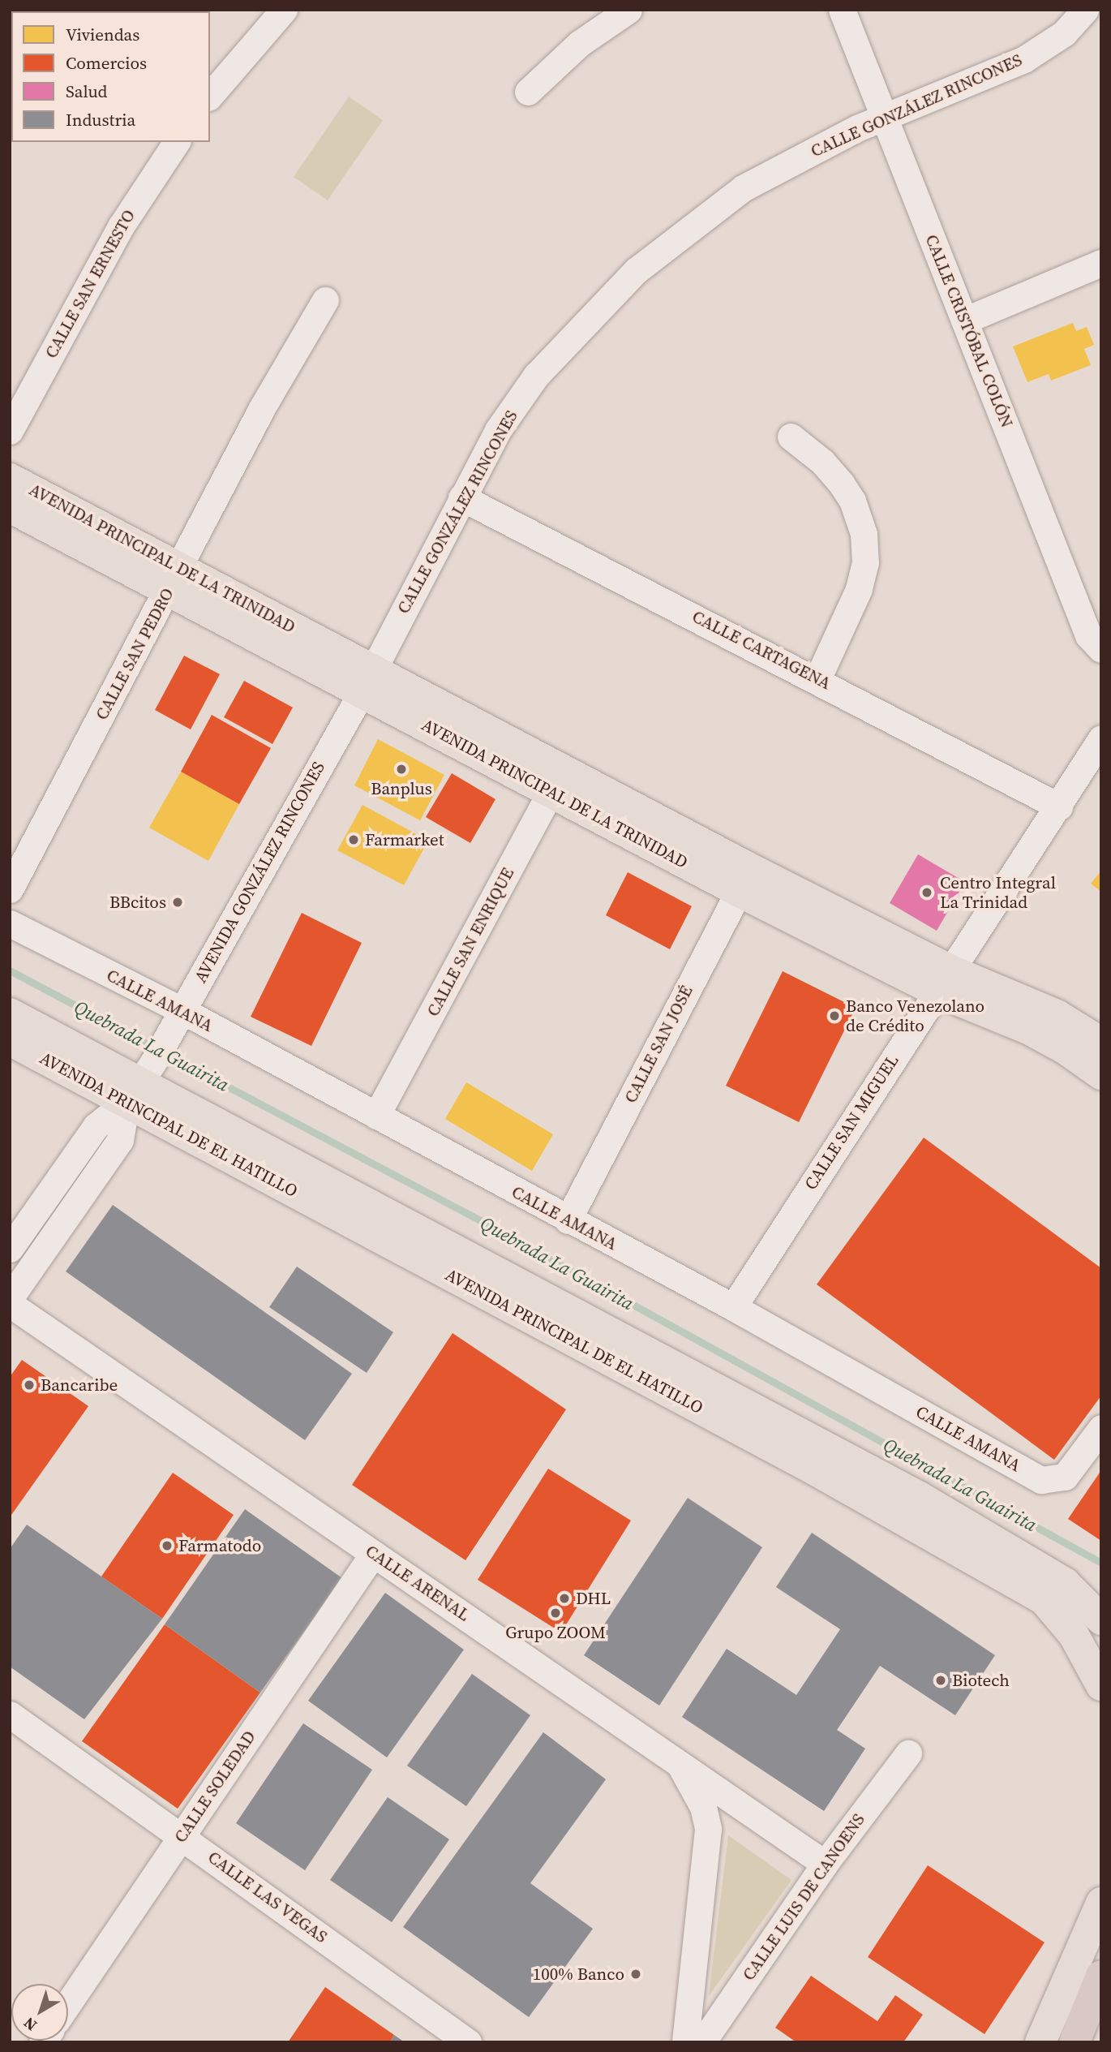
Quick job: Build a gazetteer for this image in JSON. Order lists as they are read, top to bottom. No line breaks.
{"streets":{"main road":["AVENIDA PRINCIPAL DE LA TRINIDAD","AVENIDA PRINCIPAL DE EL HATILLO"],"street":["CALLE GONZÁLEZ RINCONES","CALLE SAN ERNESTO","CALLE CRISTÓBAL COLÓN","CALLE CARTAGENA","CALLE SAN PEDRO","AVENIDA GONZÁLEZ RINCONES","CALLE SAN ENRIQUE","CALLE AMANA","CALLE SAN JOSÉ","CALLE SAN MIGUEL","CALLE ARENAL","CALLE SOLEDAD","CALLE LAS VEGAS","CALLE LUIS DE CANOENS"]},"crossings":[["CALLE GONZÁLEZ RINCONES","CALLE CRISTÓBAL COLÓN"],["CALLE GONZÁLEZ RINCONES","AVENIDA PRINCIPAL DE LA TRINIDAD"],["CALLE GONZÁLEZ RINCONES","CALLE CARTAGENA"],["CALLE GONZÁLEZ RINCONES","AVENIDA GONZÁLEZ RINCONES"],["AVENIDA PRINCIPAL DE LA TRINIDAD","CALLE SAN PEDRO"],["AVENIDA PRINCIPAL DE LA TRINIDAD","AVENIDA GONZÁLEZ RINCONES"],["AVENIDA PRINCIPAL DE LA TRINIDAD","CALLE SAN ENRIQUE"],["AVENIDA PRINCIPAL DE LA TRINIDAD","CALLE SAN JOSÉ"],["AVENIDA PRINCIPAL DE LA TRINIDAD","CALLE SAN MIGUEL"],["CALLE CARTAGENA","CALLE SAN MIGUEL"],["AVENIDA GONZÁLEZ RINCONES","CALLE AMANA"],["AVENIDA GONZÁLEZ RINCONES","AVENIDA PRINCIPAL DE EL HATILLO"],["CALLE SAN ENRIQUE","CALLE AMANA"],["CALLE AMANA","CALLE SAN JOSÉ"],["CALLE AMANA","CALLE SAN MIGUEL"],["CALLE ARENAL","CALLE SOLEDAD"],["CALLE ARENAL","CALLE LUIS DE CANOENS"],["CALLE SOLEDAD","CALLE LAS VEGAS"]],"water":["Quebrada La Guairita"],"places":["Banplus","Farmarket","Centro Integral La Trinidad","BBcitos","Banco Venezolano de Crédito","Bancaribe","Farmatodo","DHL","Grupo ZOOM","Biotech","100% Banco"],"legend":["Viviendas","Comercios","Salud","Industria"],"north":"bottom left"}
